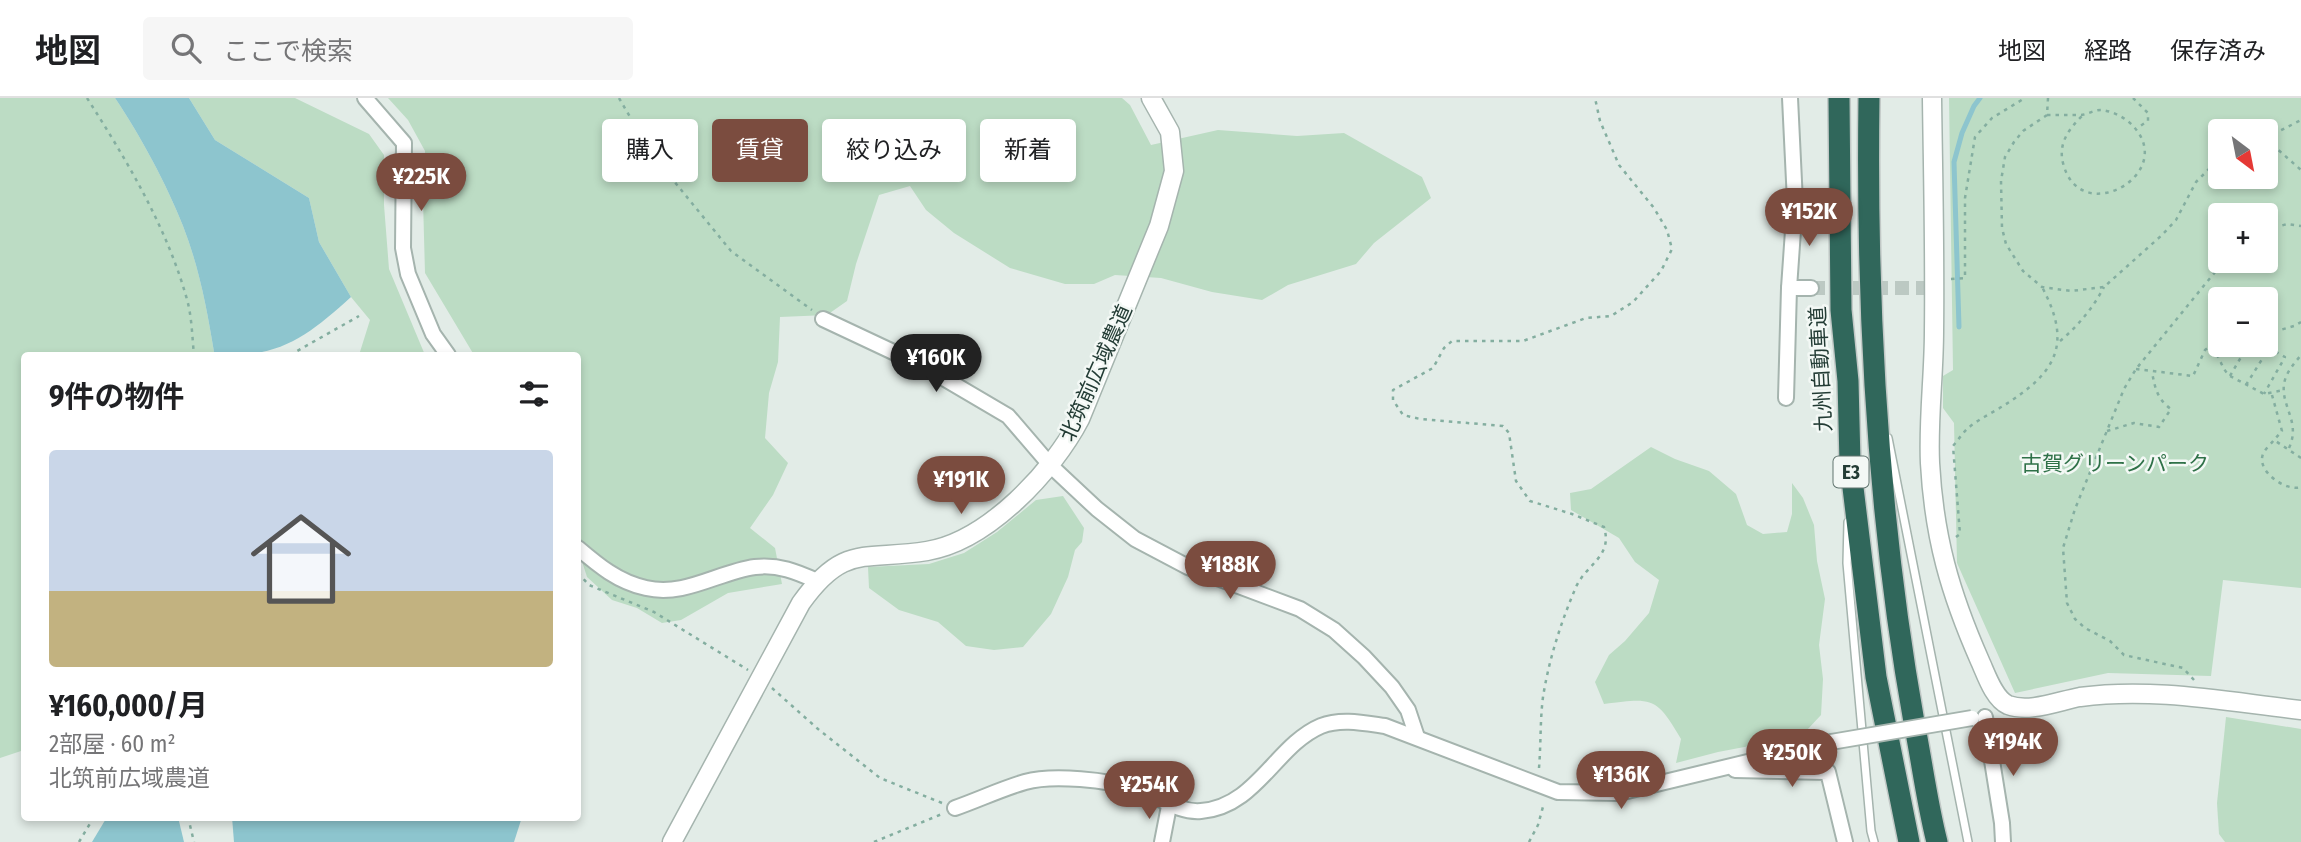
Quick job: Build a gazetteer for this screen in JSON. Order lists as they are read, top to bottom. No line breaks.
{"streets":{"highway":["九州自動車道","E3"],"street":["北筑前広域農道"]},"parks":["古賀グリーンパーク"],"north":"bottom right","page":{"header":"地図","search":"ここで検索","nav":["地図","経路","保存済み"],"map_buttons":["+","−"],"chip":["購入","賃貸","絞り込み","新着"],"price":["¥225K","¥152K","¥160K","¥191K","¥188K","¥194K","¥250K","¥136K","¥254K"],"heading":"9件の物件","list":[{"name":"¥160,000/月","note":"2部屋 · 60 m² · 北筑前広域農道"}]}}
